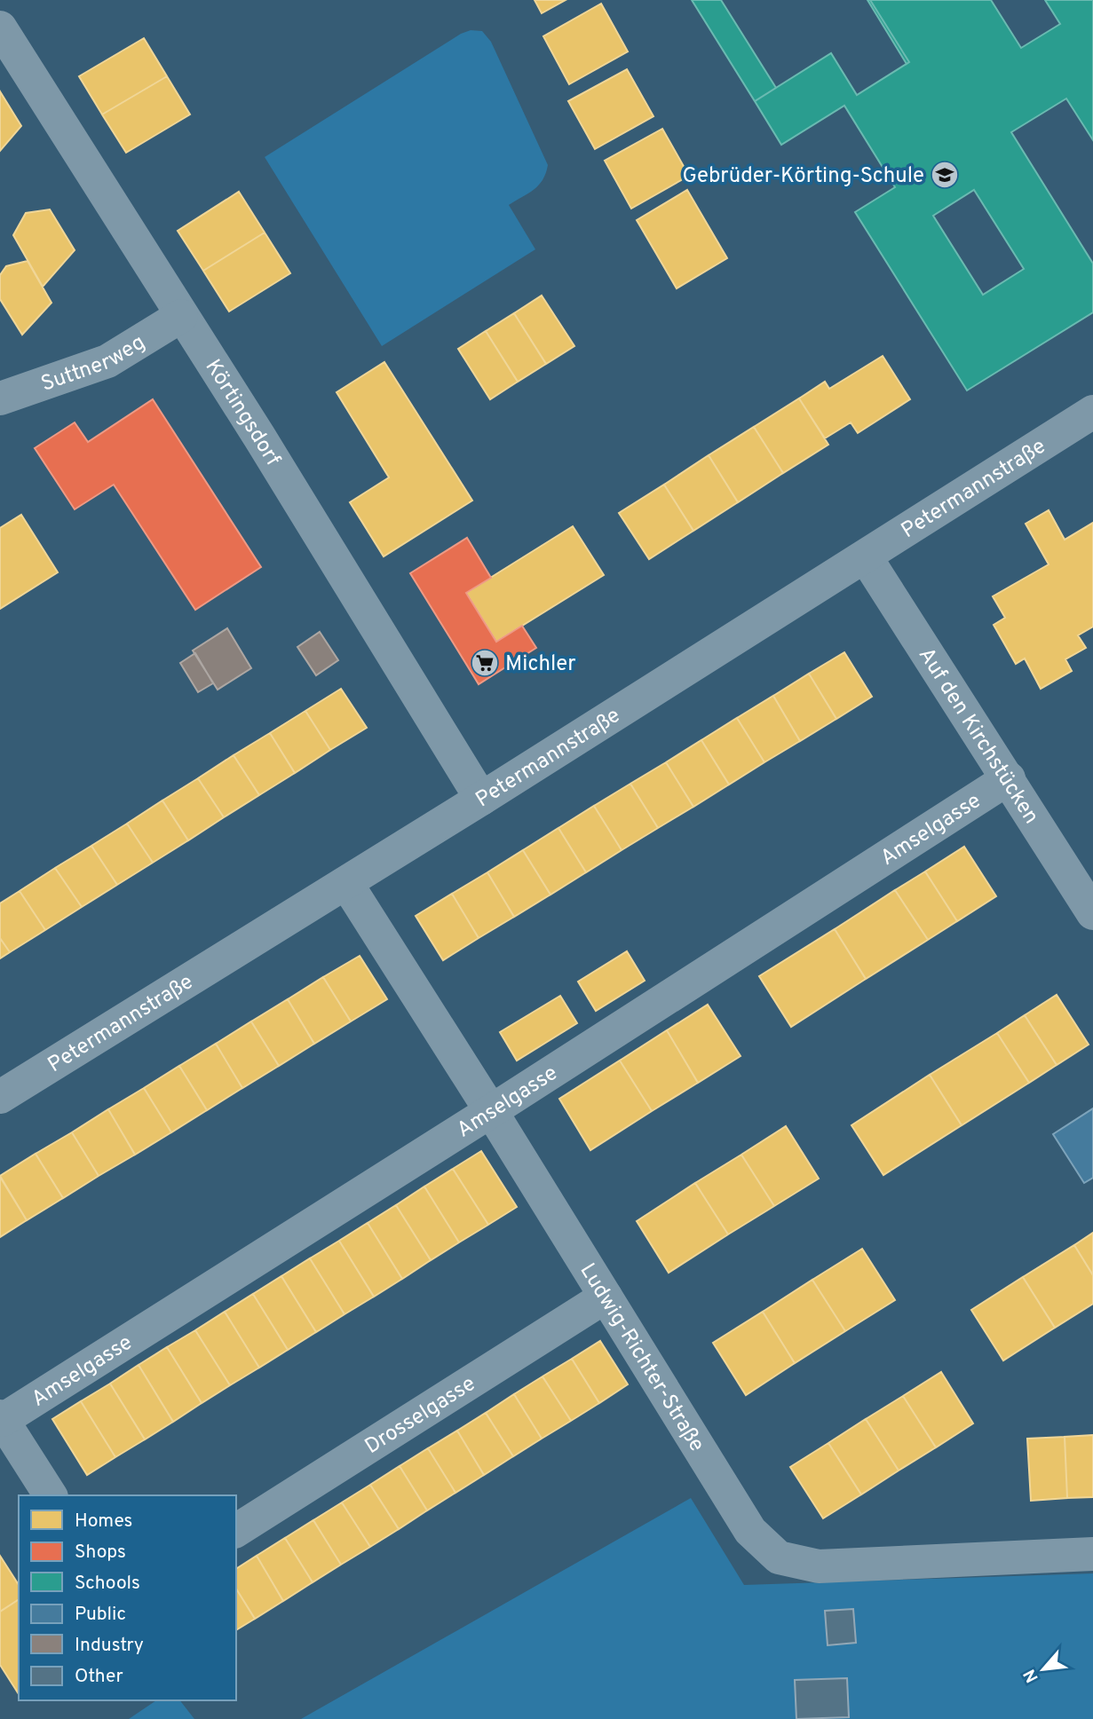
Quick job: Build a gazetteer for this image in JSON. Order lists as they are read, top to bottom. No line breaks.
{"streets":{"street":["Suttnerweg","Körtingsdorf","Petermannstraße","Auf den Kirchstücken","Amselgasse","Ludwig-Richter-Straße","Drosselgasse"]},"crossings":[["Suttnerweg","Körtingsdorf"],["Körtingsdorf","Petermannstraße"],["Petermannstraße","Auf den Kirchstücken"],["Petermannstraße","Ludwig-Richter-Straße"],["Auf den Kirchstücken","Amselgasse"],["Amselgasse","Ludwig-Richter-Straße"],["Ludwig-Richter-Straße","Drosselgasse"]],"places":{"school or university":["Gebrüder-Körting-Schule"],"supermarket":["Michler"]},"legend":["Homes","Shops","Schools","Public","Industry","Other"],"north":"bottom left"}
